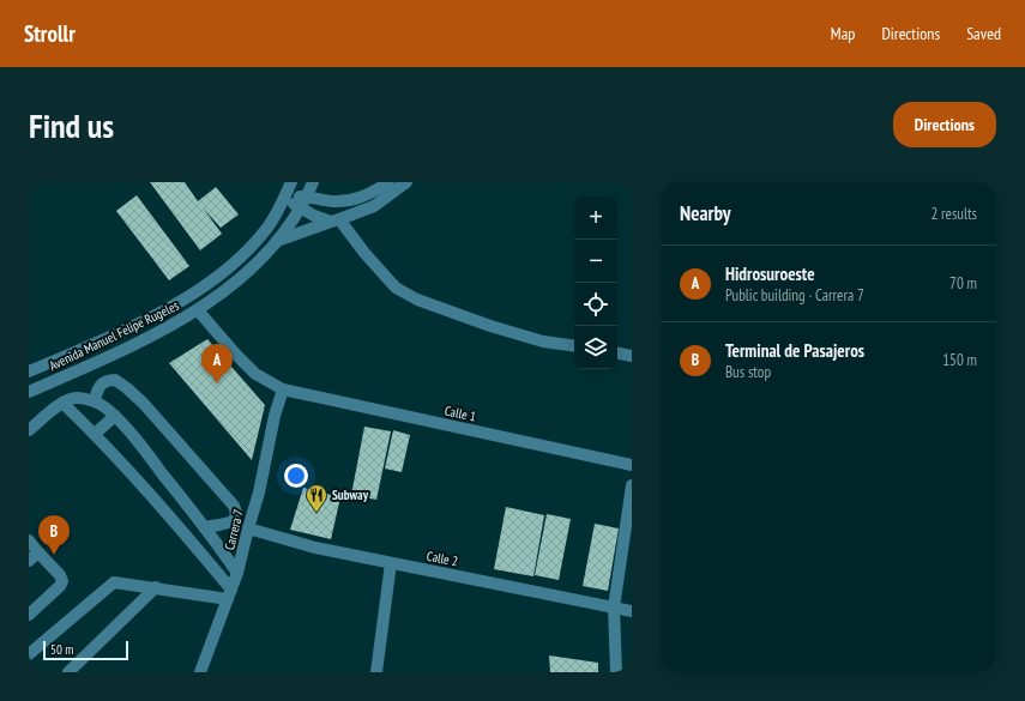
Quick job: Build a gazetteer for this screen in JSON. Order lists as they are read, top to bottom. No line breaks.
{"streets":{"street":["Avenida Manuel Felipe Rugeles","Calle 1","Carrera 7","Calle 2"]},"crossings":[["Avenida Manuel Felipe Rugeles","Calle 1"],["Calle 1","Carrera 7"],["Carrera 7","Calle 2"]],"places":{"restaurant":["Subway"]},"scale_bar":"50 m","page":{"header":"Strollr","nav":["Map","Directions","Saved"],"buttons":"Directions","title":"Find us","heading":["Nearby","2 results"],"map_buttons":["+","−"],"list":[{"mark":"A","name":"Hidrosuroeste","note":"Public building · Carrera 7","value":"70 m"},{"mark":"B","name":"Terminal de Pasajeros","note":"Bus stop","value":"150 m"}],"pins":["A","B"],"scale":"50 m"}}
